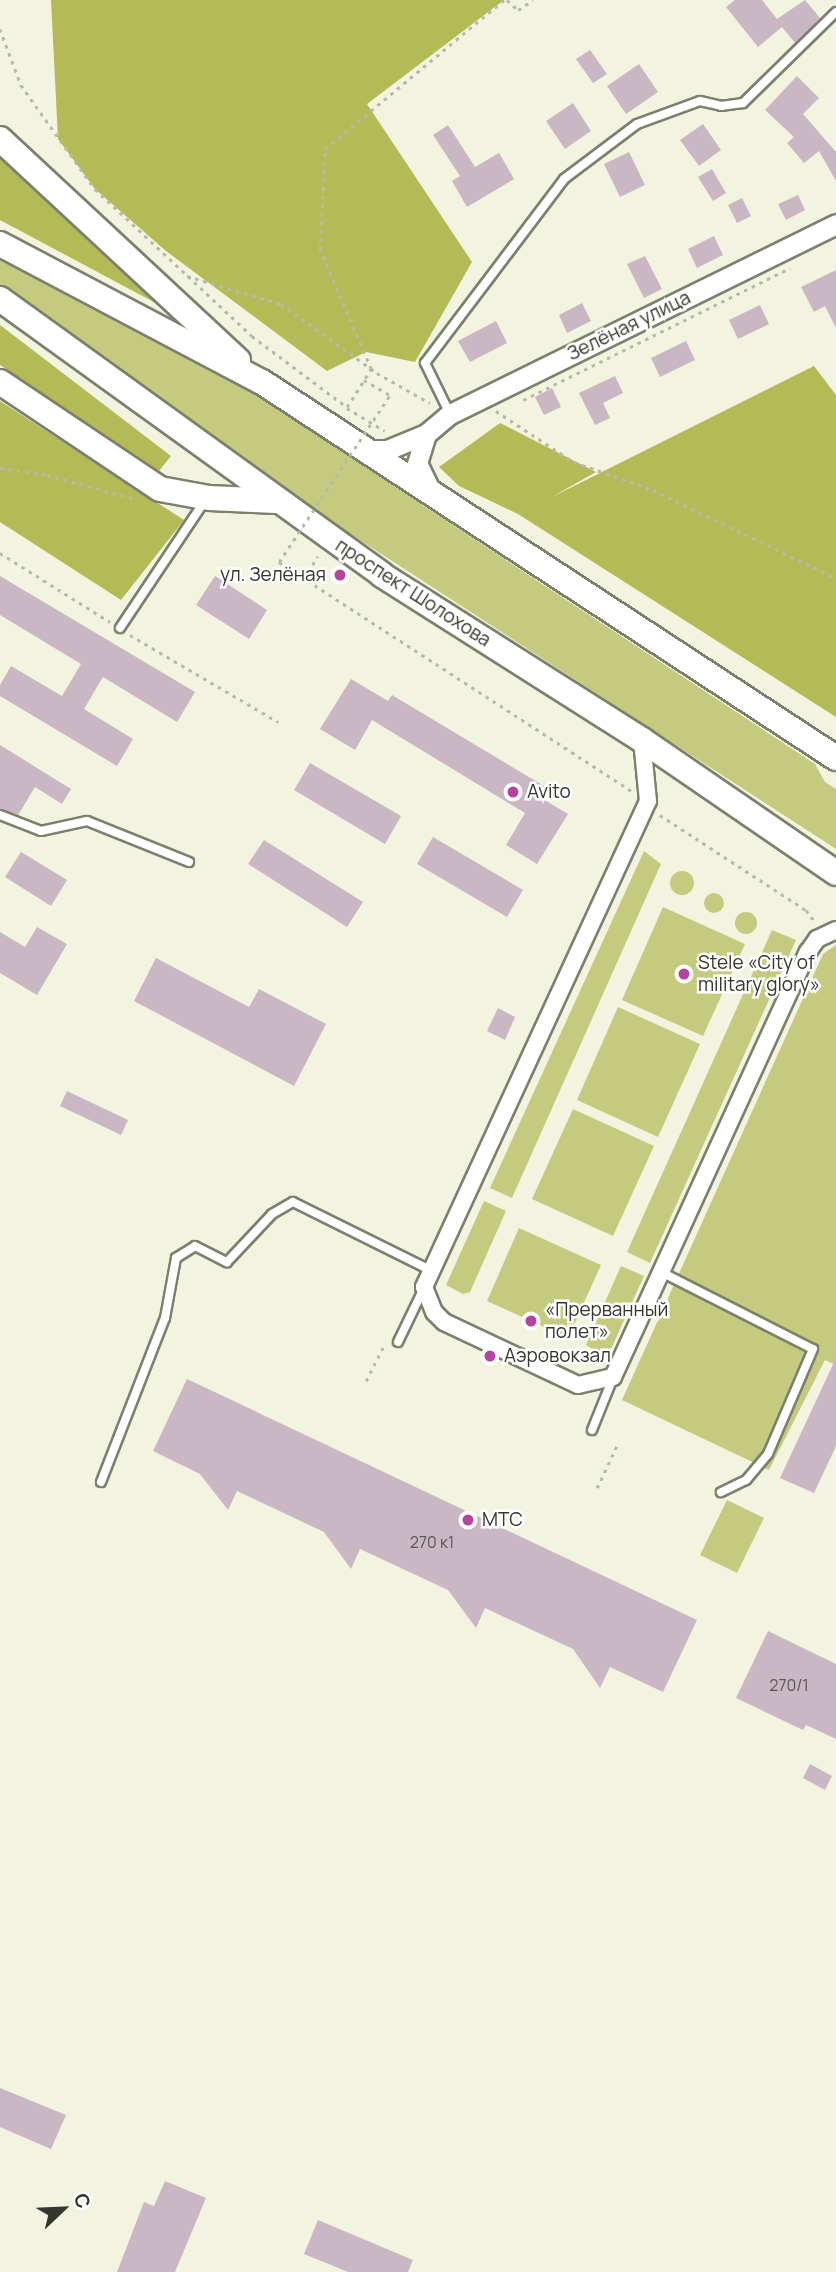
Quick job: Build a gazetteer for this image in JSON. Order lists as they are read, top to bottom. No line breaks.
{"streets":{"main road":["проспект Шолохова"],"street":["Зелёная улица"]},"places":["ул. Зелёная","Avito","Stele «Сity of military glory»","«Пpepвaнный пoлeт»","Аэровокзал","МТС"],"house_numbers":["270 к1","270/1"],"north":"top right"}
